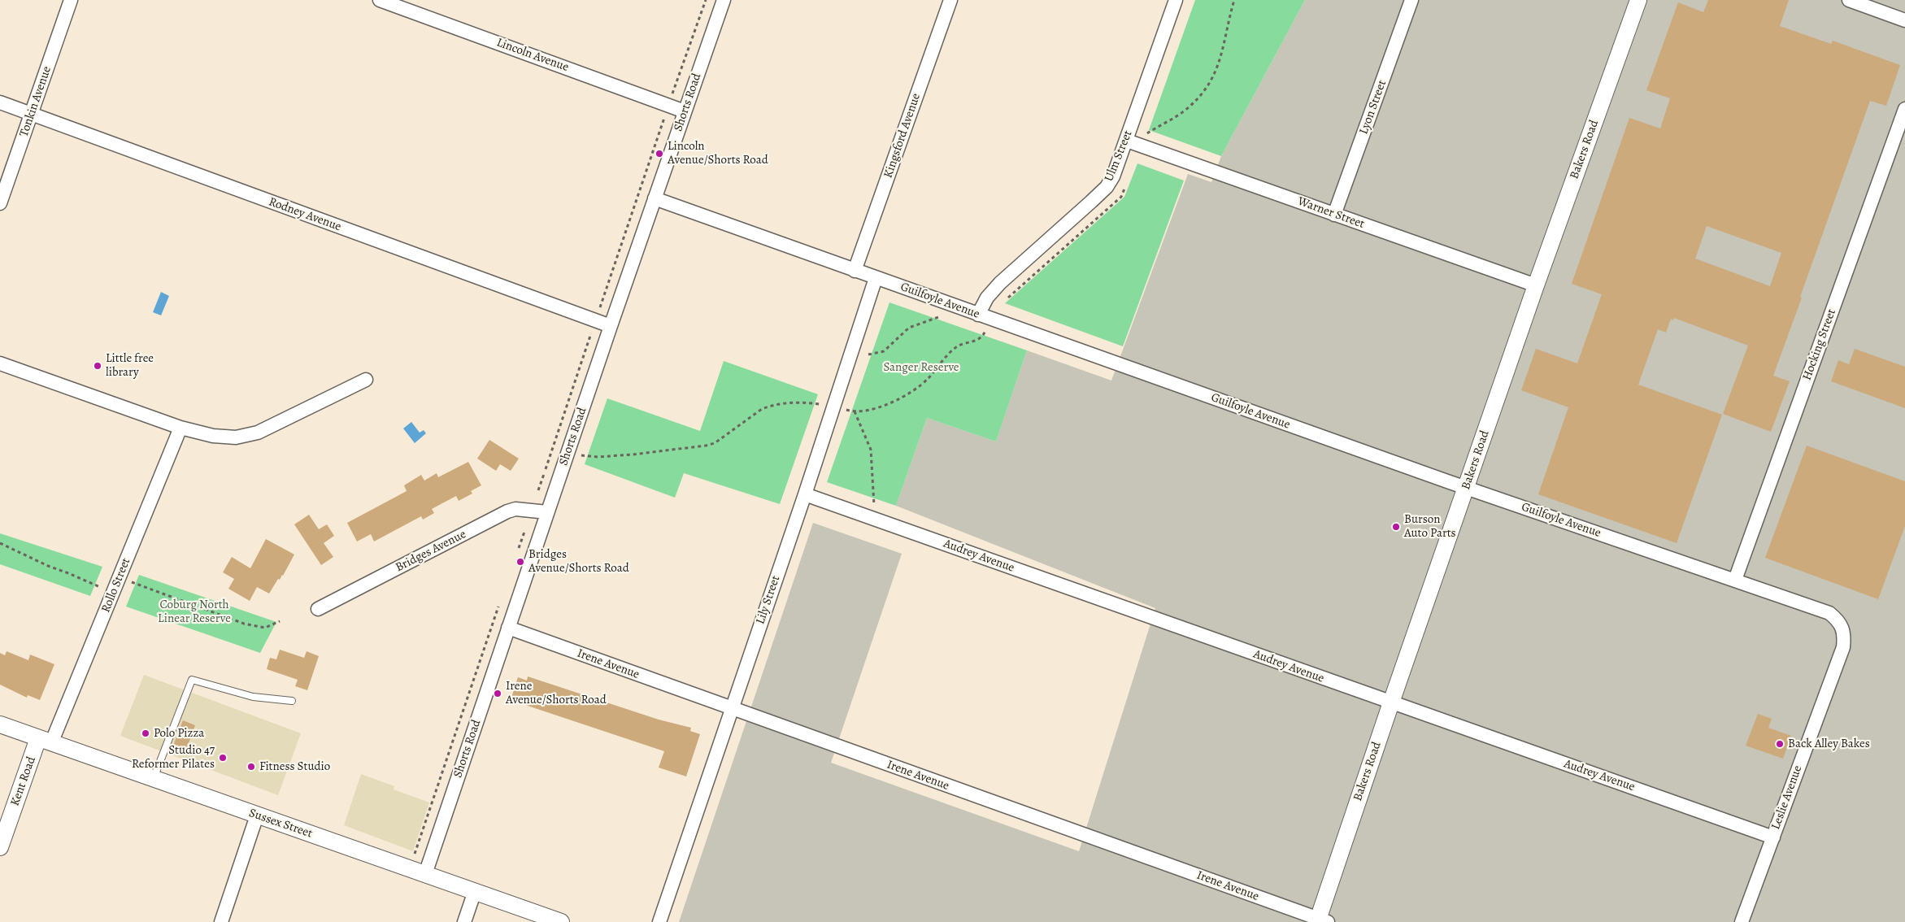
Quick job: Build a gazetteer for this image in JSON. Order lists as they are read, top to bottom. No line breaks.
{"streets":{"street":["Lincoln Avenue","Tonkin Avenue","Shorts Road","Lyon Street","Kingsford Avenue","Bakers Road","Ulm Street","Warner Street","Rodney Avenue","Guilfoyle Avenue","Hocking Street","Bridges Avenue","Audrey Avenue","Rollo Street","Lily Street","Irene Avenue","Kent Road","Leslie Avenue","Sussex Street"]},"crossings":[["Lincoln Avenue","Shorts Road"],["Tonkin Avenue","Rodney Avenue"],["Shorts Road","Rodney Avenue"],["Shorts Road","Guilfoyle Avenue"],["Shorts Road","Bridges Avenue"],["Shorts Road","Irene Avenue"],["Shorts Road","Sussex Street"],["Lyon Street","Warner Street"],["Kingsford Avenue","Guilfoyle Avenue"],["Bakers Road","Warner Street"],["Bakers Road","Guilfoyle Avenue"],["Bakers Road","Audrey Avenue"],["Bakers Road","Irene Avenue"],["Ulm Street","Warner Street"],["Ulm Street","Guilfoyle Avenue"],["Guilfoyle Avenue","Hocking Street"],["Guilfoyle Avenue","Lily Street"],["Guilfoyle Avenue","Leslie Avenue"],["Audrey Avenue","Lily Street"],["Audrey Avenue","Leslie Avenue"],["Rollo Street","Kent Road"],["Rollo Street","Sussex Street"],["Lily Street","Irene Avenue"],["Kent Road","Sussex Street"]],"parks":["Sanger Reserve","Coburg North Linear Reserve"],"places":["Lincoln Avenue/Shorts Road","Little free library","Burson Auto Parts","Bridges Avenue/Shorts Road","Irene Avenue/Shorts Road","Polo Pizza","Back Alley Bakes","Studio 47 Reformer Pilates","Fitness Studio"]}
